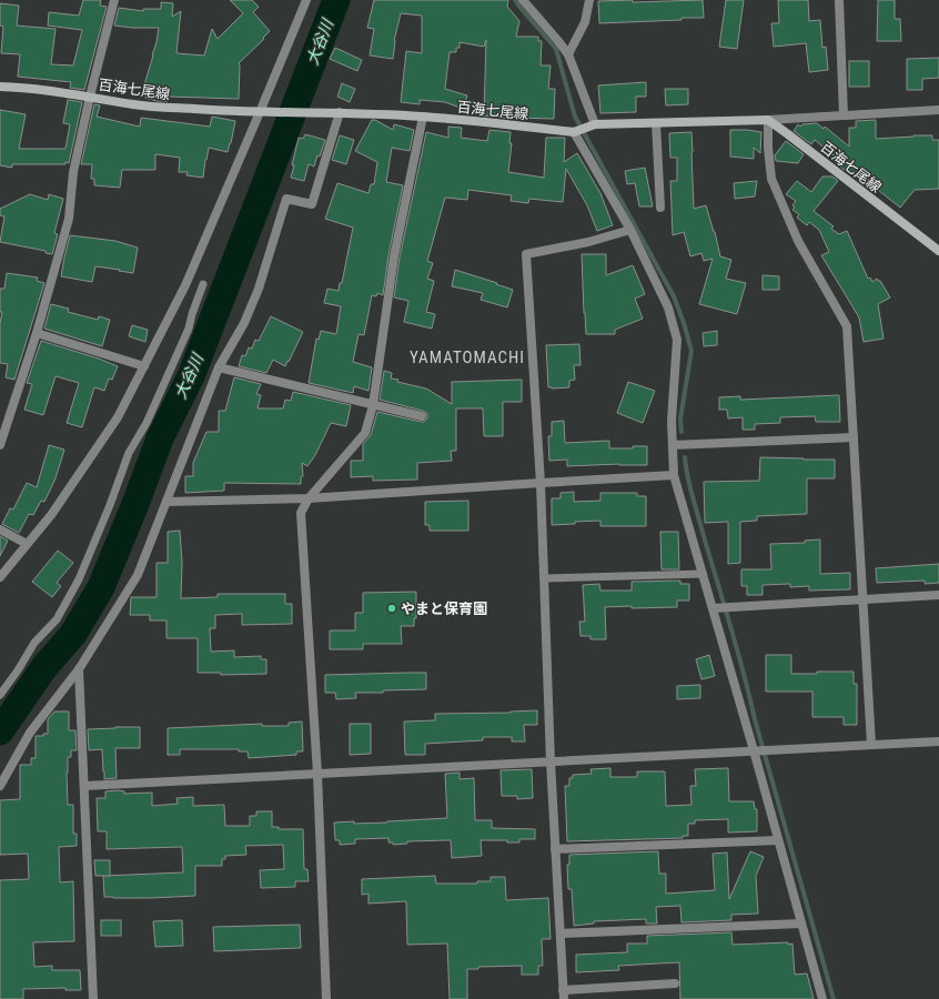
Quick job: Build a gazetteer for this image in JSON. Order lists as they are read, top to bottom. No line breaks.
{"streets":{"main road":["百海七尾線"]},"districts":["YAMATOMACHI"],"water":["大谷川"],"places":["やまと保育園"]}
